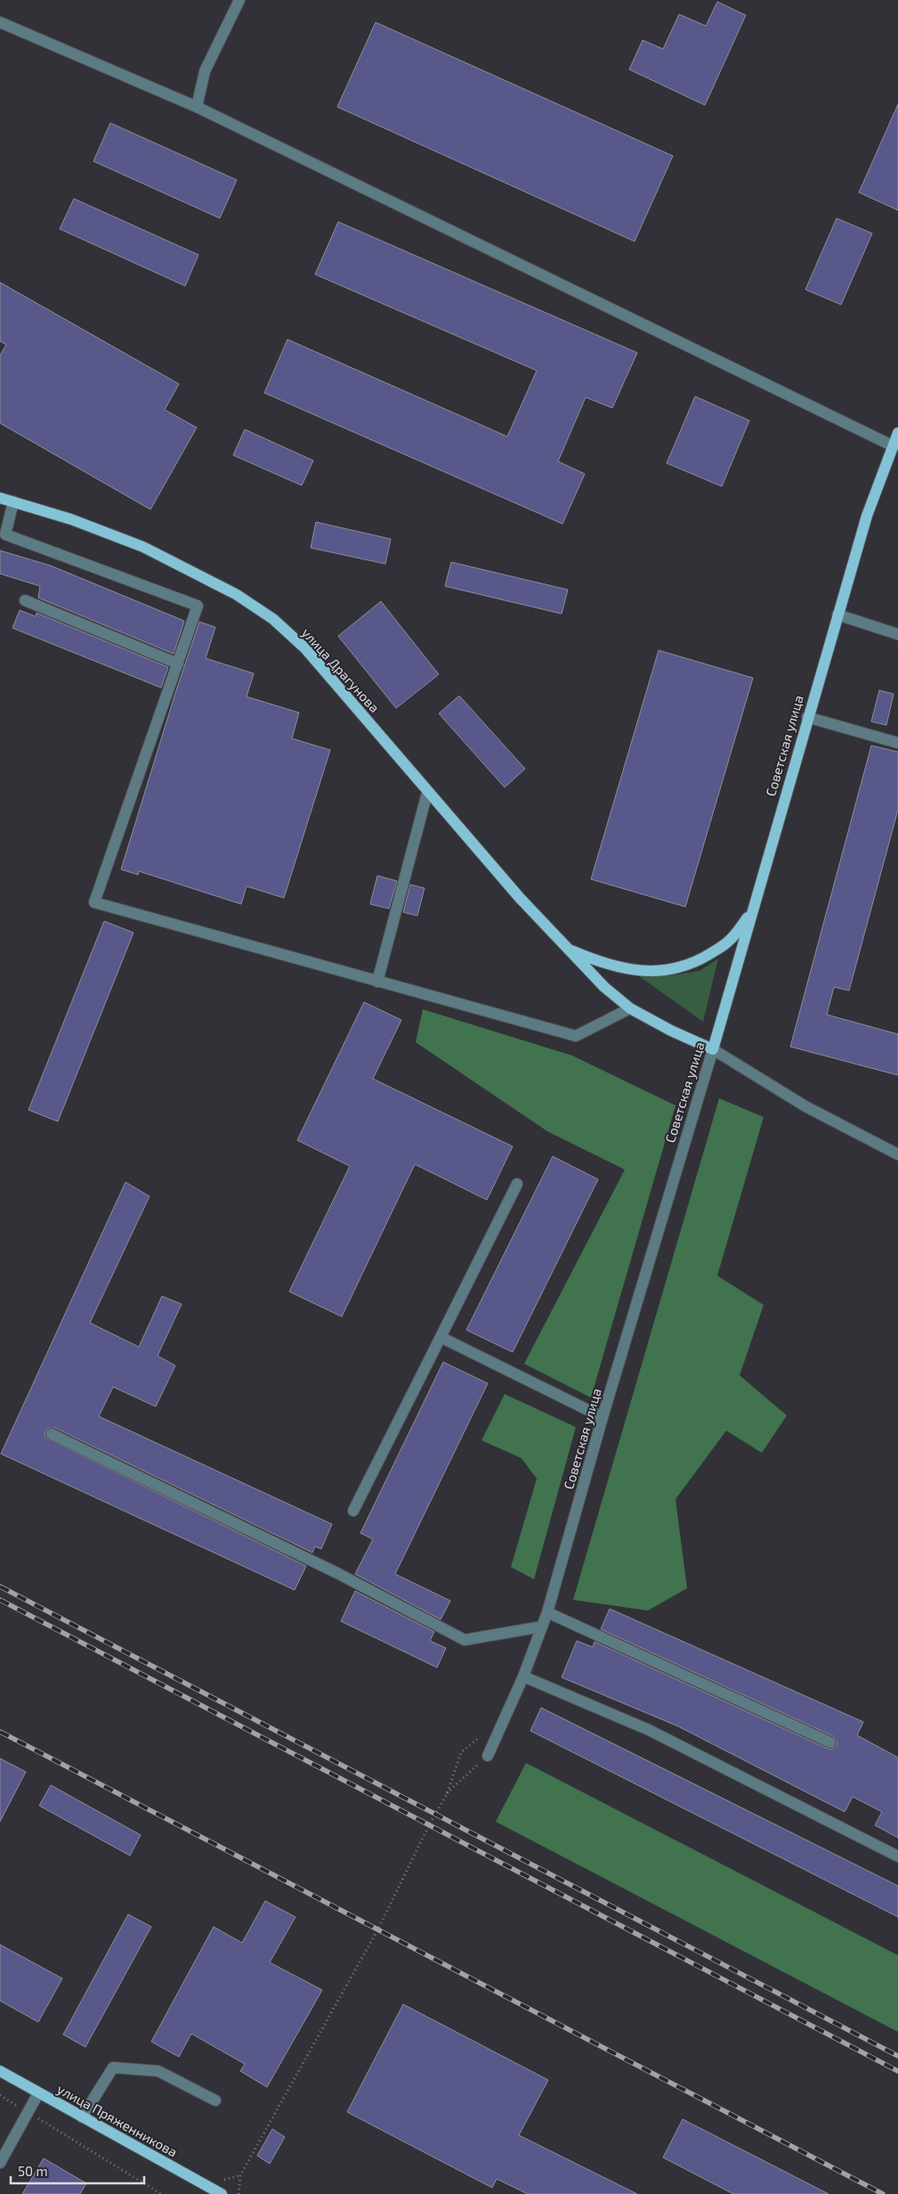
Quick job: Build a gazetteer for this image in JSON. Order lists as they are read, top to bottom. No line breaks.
{"streets":{"main road":["улица Драгунова","Советская улица","улица Пряженникова"]},"crossings":[["улица Драгунова","Советская улица"]],"scale_bar":"50 m"}
